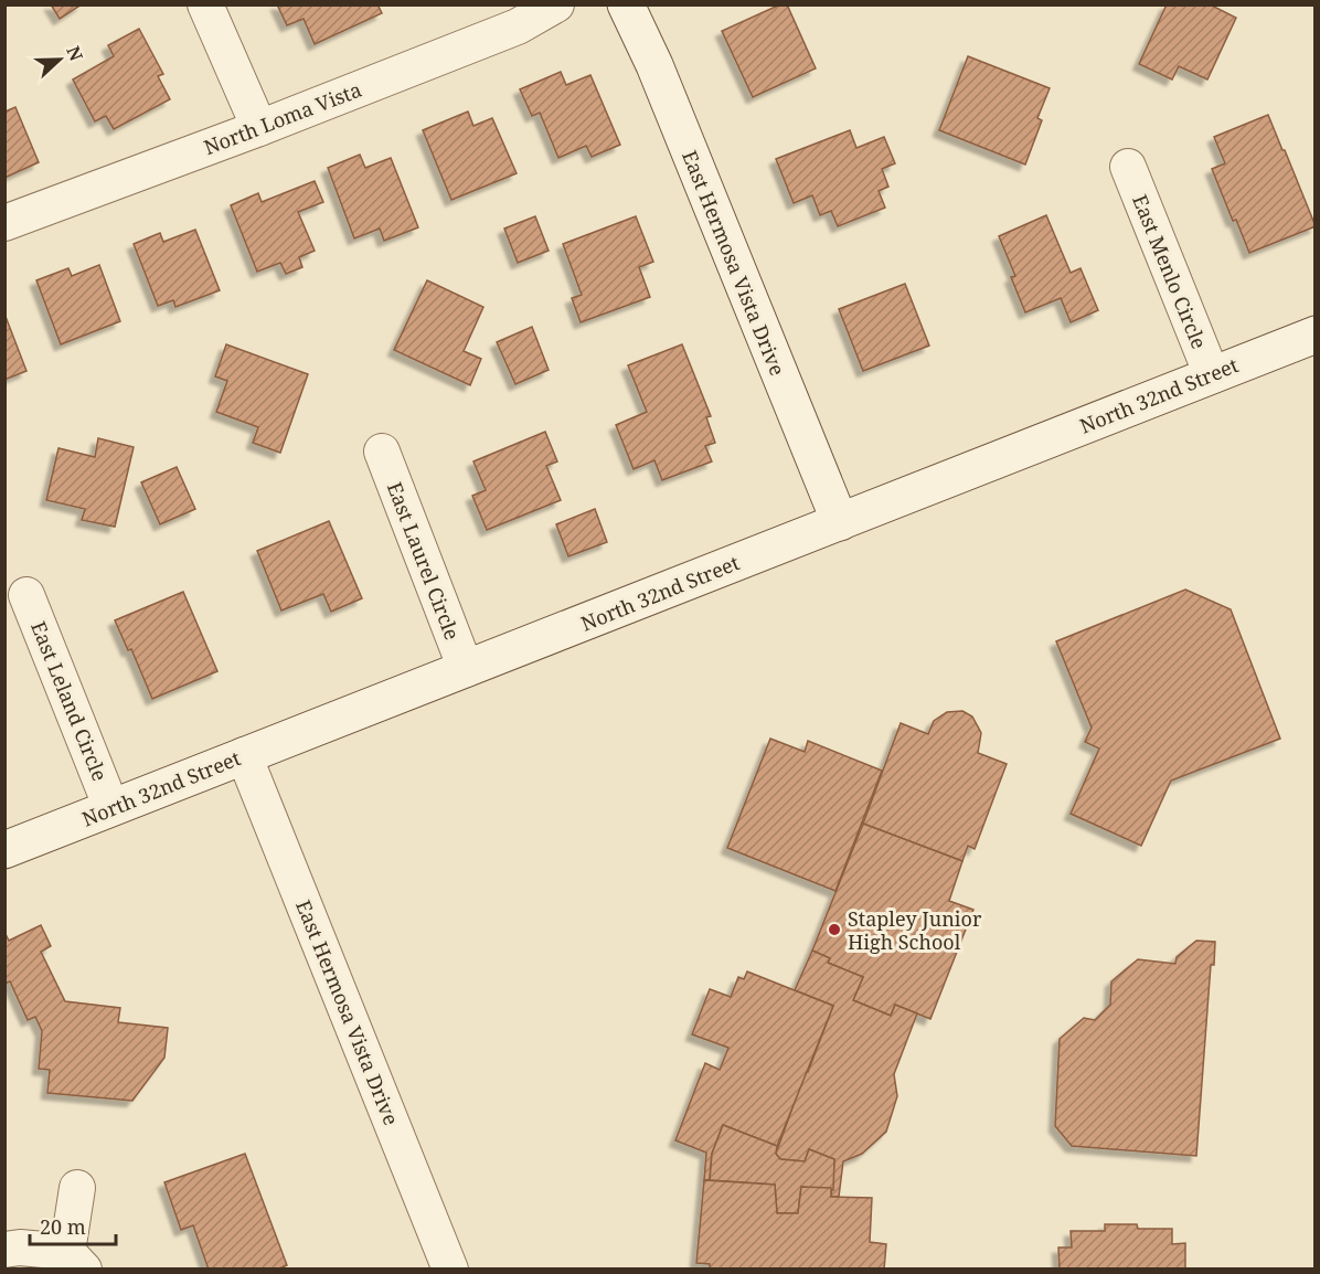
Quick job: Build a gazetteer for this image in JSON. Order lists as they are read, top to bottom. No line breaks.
{"streets":{"street":["North Loma Vista","East Hermosa Vista Drive","East Menlo Circle","North 32nd Street","East Laurel Circle","East Leland Circle"]},"crossings":[["East Hermosa Vista Drive","North 32nd Street"],["East Menlo Circle","North 32nd Street"],["North 32nd Street","East Laurel Circle"],["North 32nd Street","East Leland Circle"]],"places":["Stapley Junior High School"],"scale_bar":"20 m","north":"right"}
